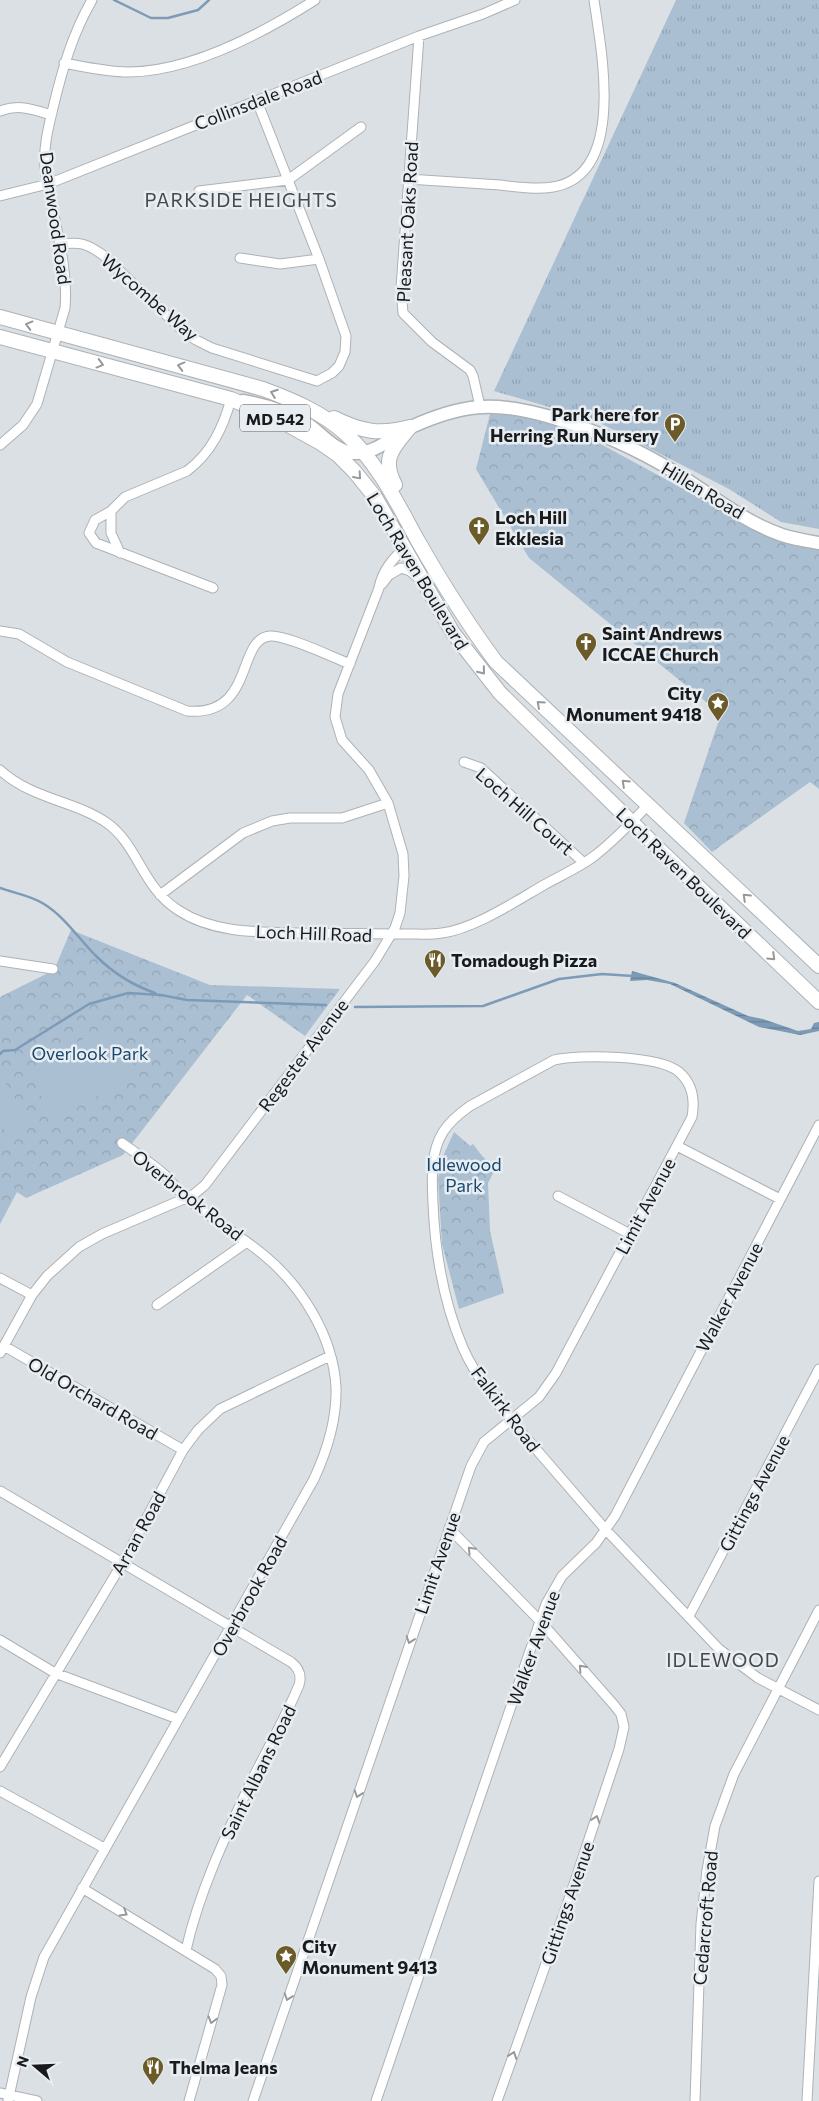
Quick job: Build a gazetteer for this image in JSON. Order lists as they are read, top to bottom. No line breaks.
{"streets":{"main road":["MD 542","Loch Raven Boulevard"],"street":["Collinsdale Road","Deanwood Road","Pleasant Oaks Road","Wycombe Way","Hillen Road","Loch Hill Court","Loch Hill Road","Regester Avenue","Overbrook Road","Limit Avenue","Walker Avenue","Old Orchard Road","Falkirk Road","Gittings Avenue","Arran Road","Saint Albans Road","Cedarcroft Road"]},"crossings":[["Collinsdale Road","Deanwood Road"],["Collinsdale Road","Pleasant Oaks Road"],["Collinsdale Road","Wycombe Way"],["Deanwood Road","Wycombe Way"],["Deanwood Road","Loch Raven Boulevard"],["Pleasant Oaks Road","Hillen Road"],["Hillen Road","Loch Raven Boulevard"],["Loch Raven Boulevard","Loch Hill Road"],["Loch Raven Boulevard","Regester Avenue"],["Loch Hill Court","Loch Hill Road"],["Loch Hill Road","Regester Avenue"],["Regester Avenue","Overbrook Road"],["Regester Avenue","Old Orchard Road"],["Overbrook Road","Arran Road"],["Overbrook Road","Saint Albans Road"],["Limit Avenue","Falkirk Road"],["Limit Avenue","Gittings Avenue"],["Walker Avenue","Falkirk Road"],["Walker Avenue","Gittings Avenue"],["Old Orchard Road","Arran Road"],["Falkirk Road","Gittings Avenue"],["Falkirk Road","Cedarcroft Road"],["Arran Road","Saint Albans Road"]],"one_way":["Limit Avenue","Gittings Avenue"],"districts":["PARKSIDE HEIGHTS","IDLEWOOD"],"parks":["Overlook Park","Idlewood Park"],"places":{"parking":["Park here for Herring Run Nursery"],"church":["Loch Hill Ekklesia","Saint Andrews ICCAE Church"],"place":["City Monument 9418","City Monument 9413"],"restaurant":["Tomadough Pizza","Thelma Jeans"]},"north":"left"}
